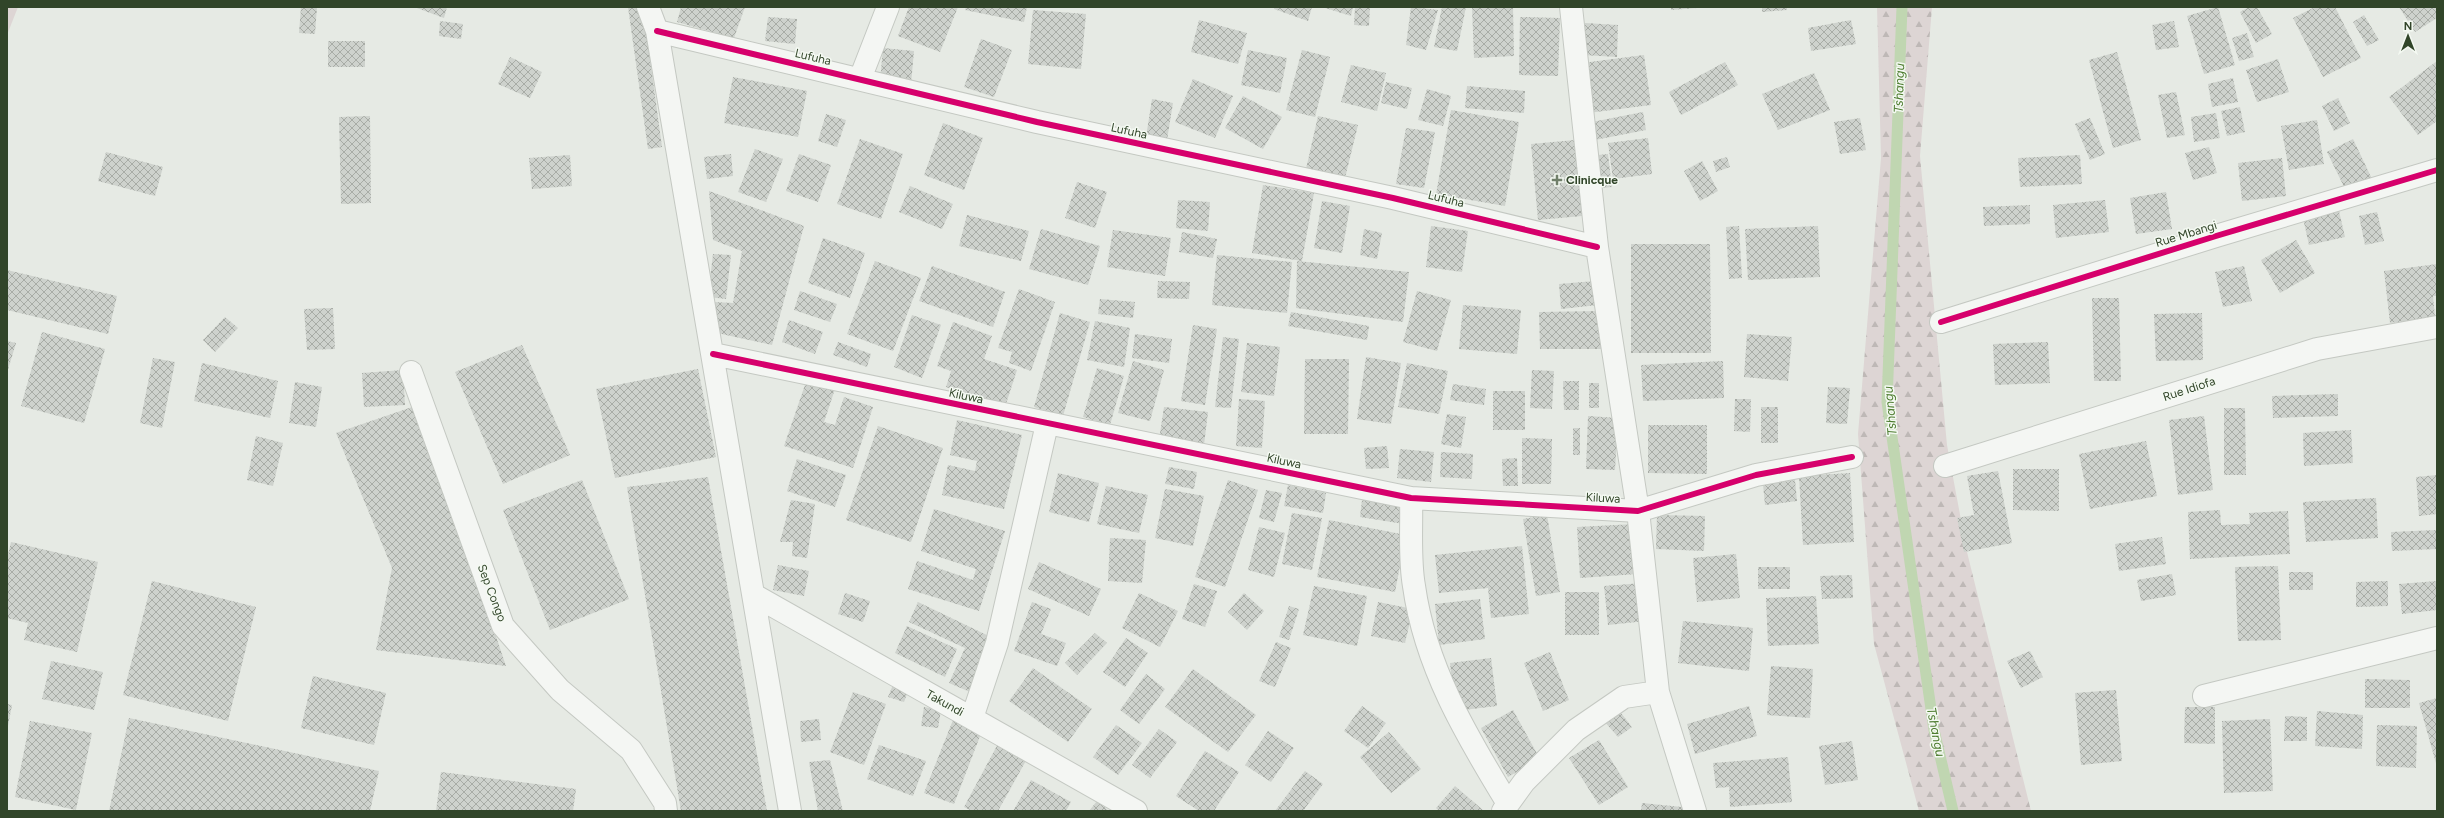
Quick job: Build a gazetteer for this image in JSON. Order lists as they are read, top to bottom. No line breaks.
{"streets":{"street":["Lufuha","Rue Mbangi","Rue Idiofa","Kiluwa","Sep Congo","Takundi"]},"water":["Tshangu"],"places":{"health":["Clinicque"]},"north":"top"}
